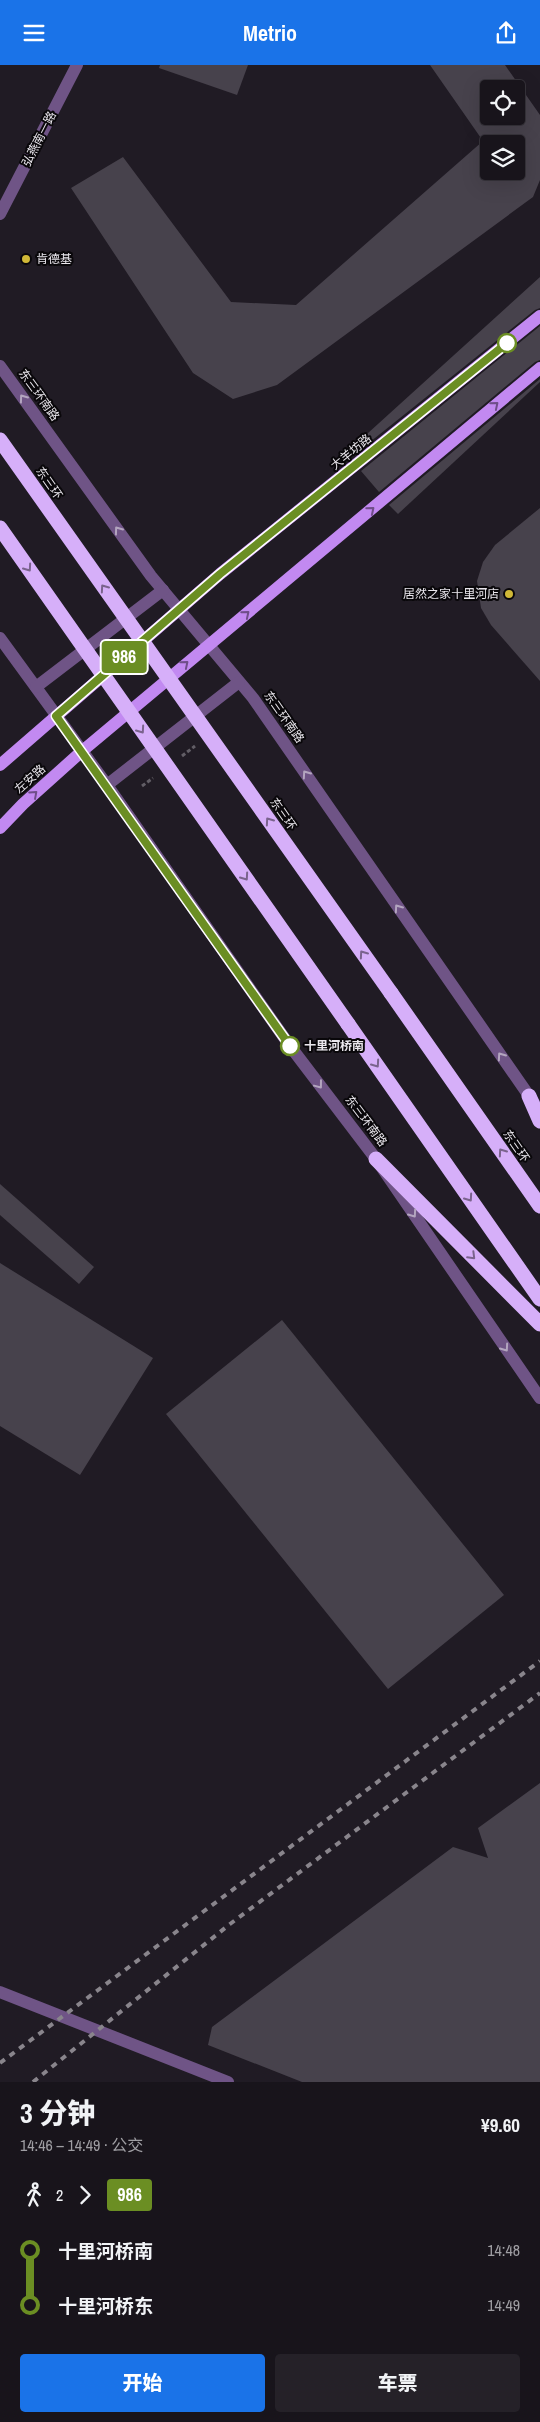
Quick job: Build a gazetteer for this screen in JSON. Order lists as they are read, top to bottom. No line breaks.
{"streets":{"highway":["东三环"],"main road":["大羊坊路","左安路"],"street":["弘燕南一路","东三环南路"]},"crossings":[["东三环南路","大羊坊路"],["东三环南路","左安路"]],"one_way":["左安路"],"places":["肯德基","居然之家十里河店","十里河桥南"],"lines":["bus line 986"],"page":{"header":"Metrio","on_map":"986","heading":["3 分钟","14:46 – 14:49 · 公交","¥9.60"],"legs":["2","986"],"list":[{"name":"十里河桥南","value":"14:48"},{"name":"十里河桥东","value":"14:49"}],"buttons":["开始","车票"]}}
